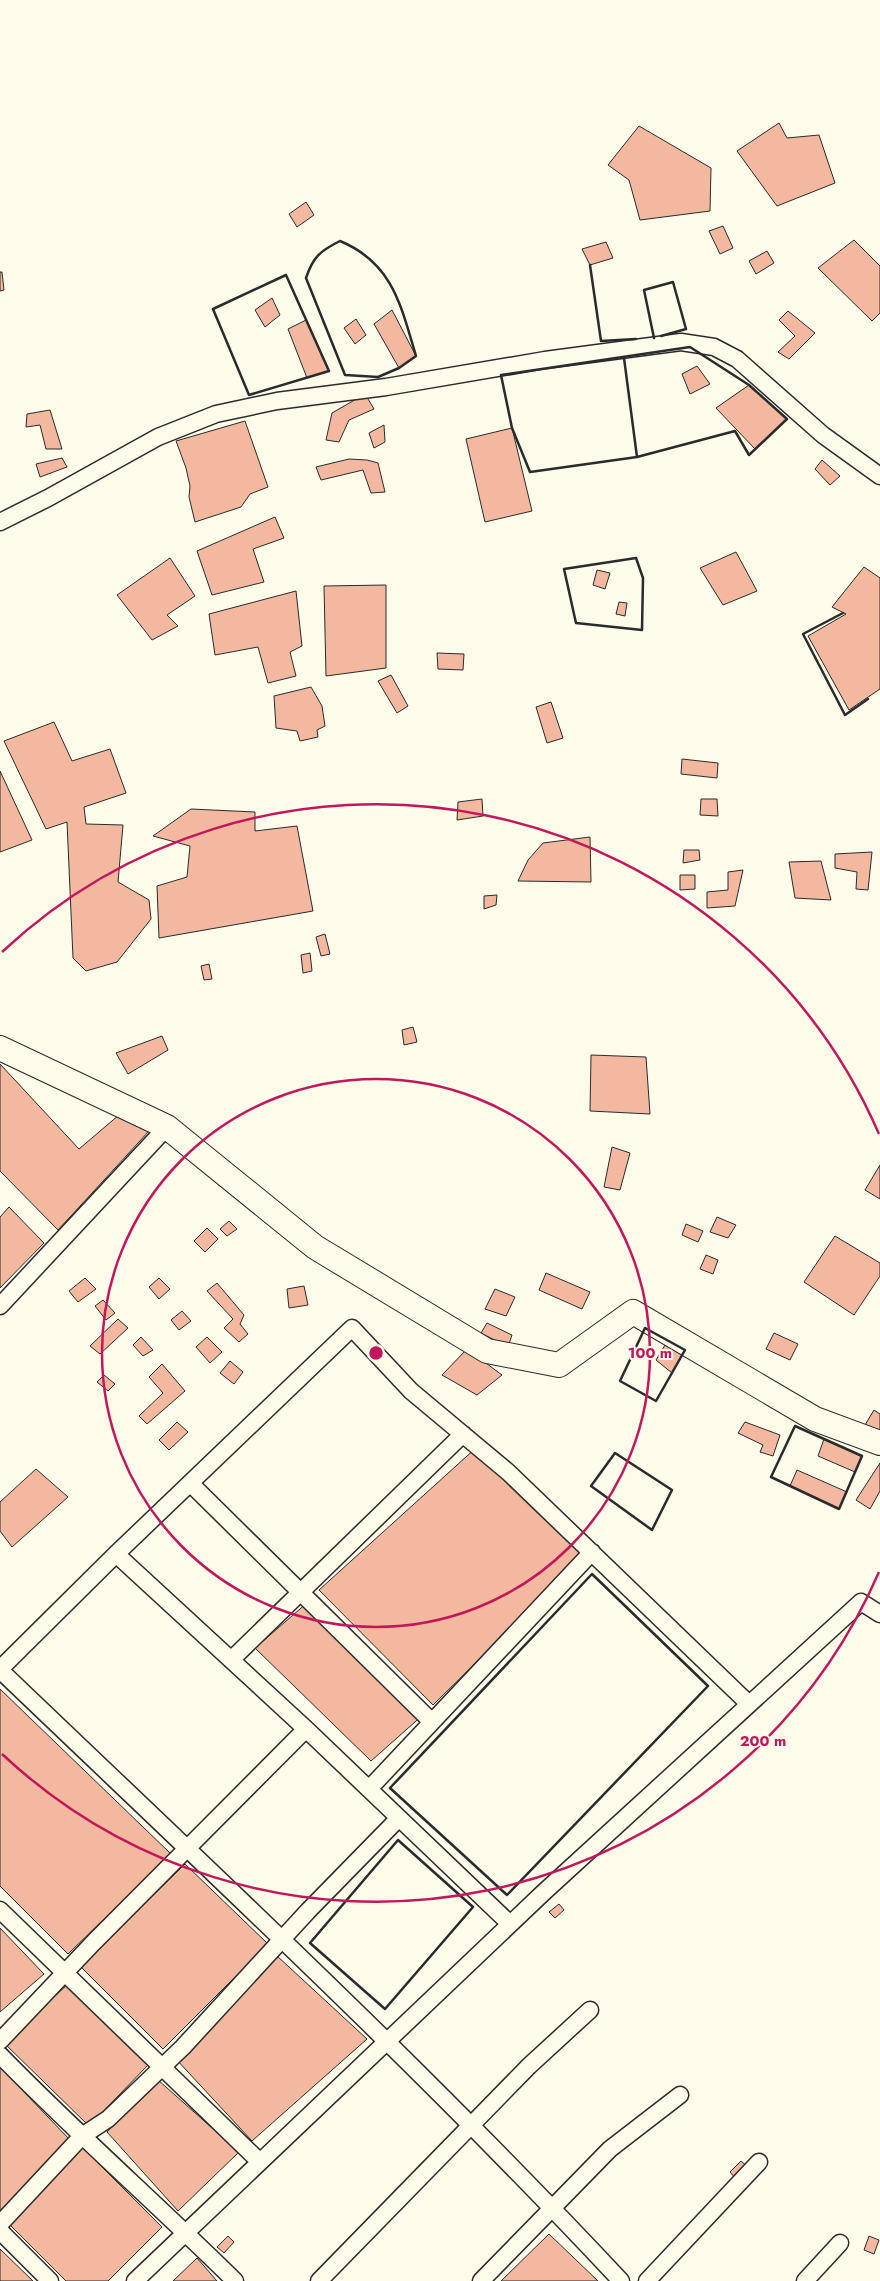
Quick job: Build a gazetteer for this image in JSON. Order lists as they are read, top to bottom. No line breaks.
{"rings":["100 m","200 m"]}
